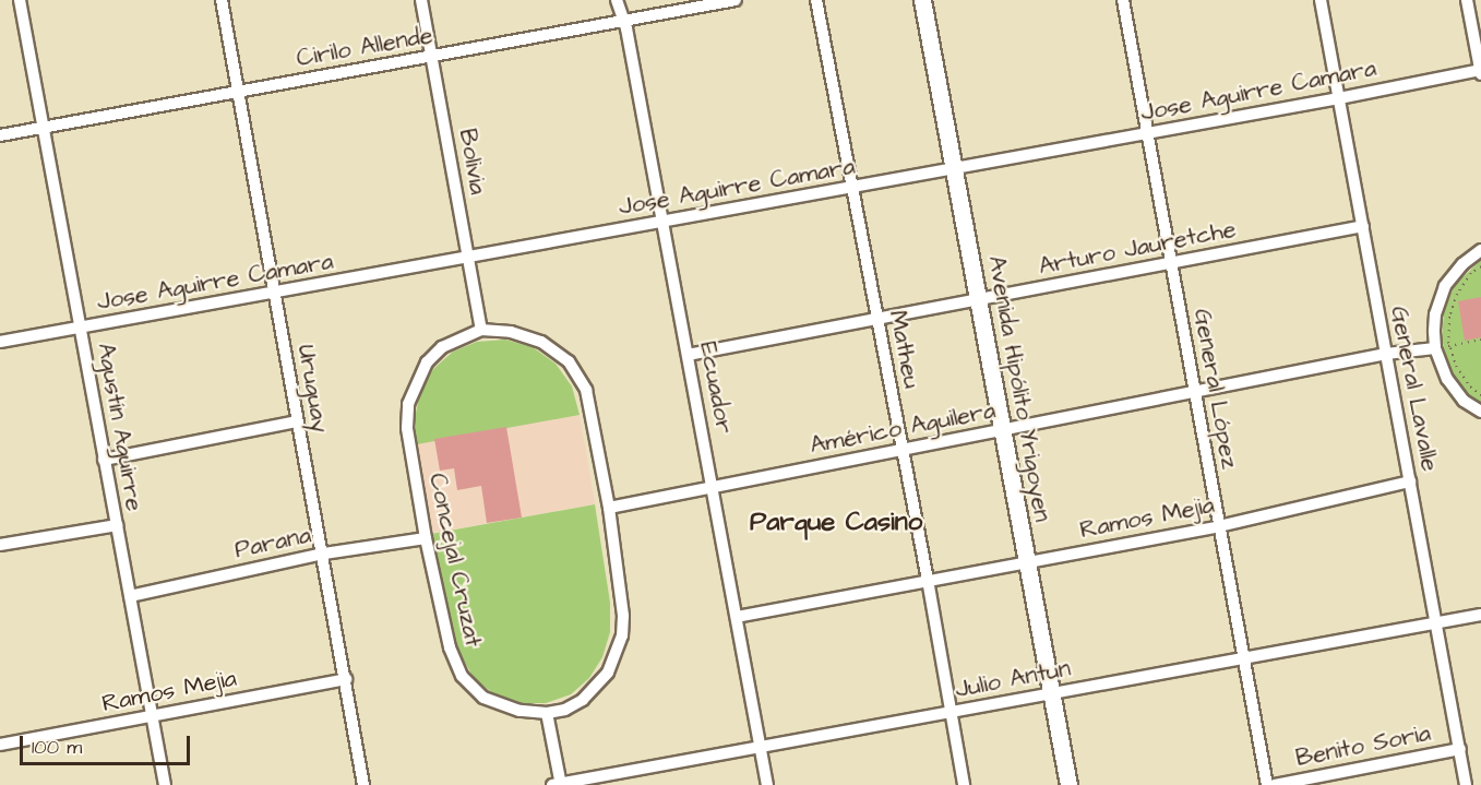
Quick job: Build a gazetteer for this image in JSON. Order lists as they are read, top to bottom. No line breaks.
{"streets":{"main road":["Avenida Hipólito Yrigoyen"],"street":["Cirilo Allende","Jose Aguirre Camara","Bolivia","Arturo Jauretche","Matheu","Ecuador","Uruguay","General López","General Lavalle","Agustín Aguirre","Américo Aguilera","Ramos Mejia","Parana","Concejal Cruzat","Julio Antun","Benito Soria"]},"crossings":[["Cirilo Allende","Bolivia"],["Cirilo Allende","Ecuador"],["Cirilo Allende","Uruguay"],["Cirilo Allende","Agustín Aguirre"],["Jose Aguirre Camara","Bolivia"],["Jose Aguirre Camara","Matheu"],["Jose Aguirre Camara","Ecuador"],["Jose Aguirre Camara","Uruguay"],["Jose Aguirre Camara","Avenida Hipólito Yrigoyen"],["Jose Aguirre Camara","General López"],["Jose Aguirre Camara","General Lavalle"],["Jose Aguirre Camara","Agustín Aguirre"],["Bolivia","Concejal Cruzat"],["Arturo Jauretche","Matheu"],["Arturo Jauretche","Ecuador"],["Arturo Jauretche","Avenida Hipólito Yrigoyen"],["Arturo Jauretche","General López"],["Arturo Jauretche","General Lavalle"],["Matheu","Américo Aguilera"],["Matheu","Ramos Mejia"],["Matheu","Julio Antun"],["Ecuador","Américo Aguilera"],["Ecuador","Ramos Mejia"],["Ecuador","Julio Antun"],["Uruguay","Ramos Mejia"],["Uruguay","Parana"],["Avenida Hipólito Yrigoyen","Américo Aguilera"],["Avenida Hipólito Yrigoyen","Ramos Mejia"],["Avenida Hipólito Yrigoyen","Julio Antun"],["General López","Américo Aguilera"],["General López","Ramos Mejia"],["General López","Julio Antun"],["General Lavalle","Américo Aguilera"],["General Lavalle","Ramos Mejia"],["General Lavalle","Julio Antun"],["General Lavalle","Benito Soria"],["Agustín Aguirre","Ramos Mejia"],["Agustín Aguirre","Parana"],["Américo Aguilera","Concejal Cruzat"],["Parana","Concejal Cruzat"]],"districts":["Parque Casino"],"scale_bar":"100 m"}
